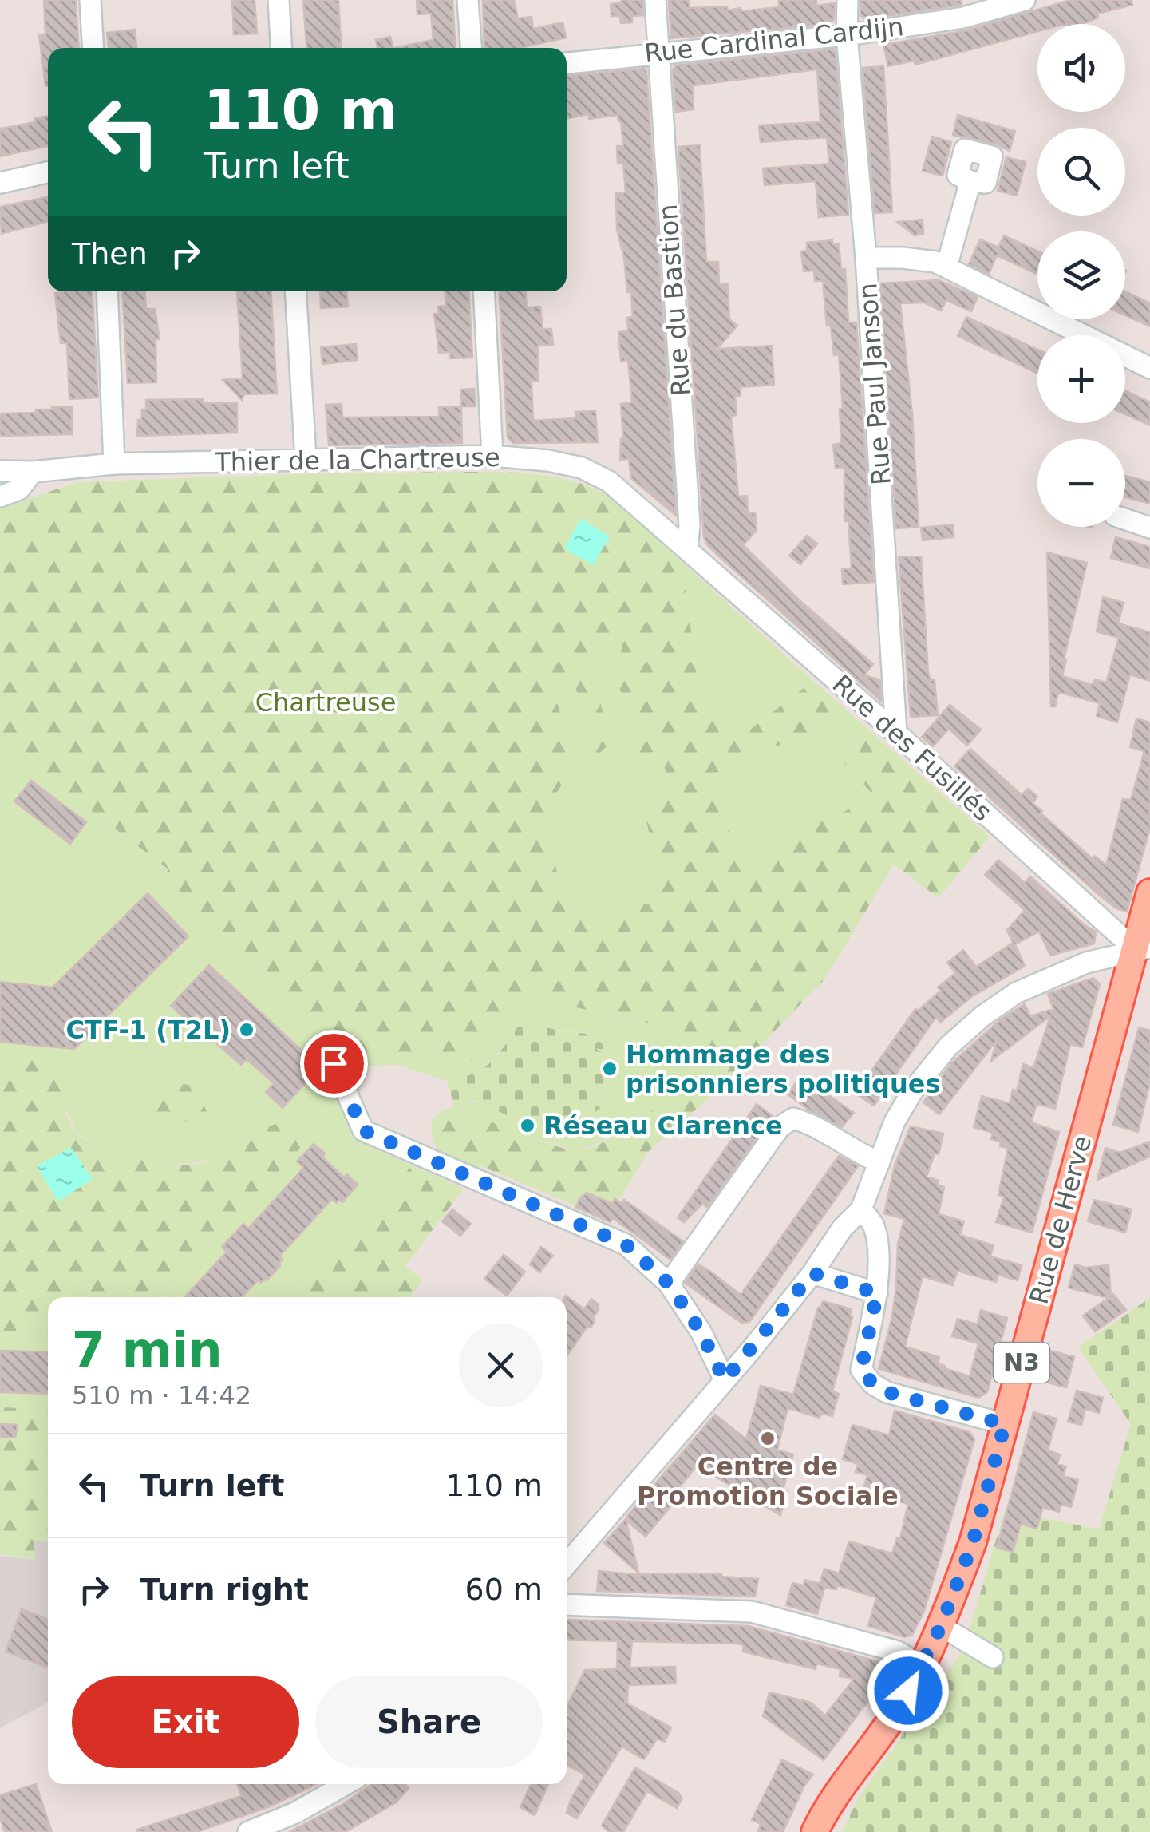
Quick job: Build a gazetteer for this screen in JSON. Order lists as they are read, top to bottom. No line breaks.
{"streets":{"main road":["Rue de Herve","N3"],"street":["Rue Cardinal Cardijn","Rue du Bastion","Rue Paul Janson","Thier de la Chartreuse","Rue des Fusillés"]},"crossings":[["Rue Cardinal Cardijn","Rue du Bastion"],["Rue Cardinal Cardijn","Rue Paul Janson"],["Rue du Bastion","Thier de la Chartreuse"],["Rue du Bastion","Rue des Fusillés"],["Rue Paul Janson","Rue des Fusillés"],["Thier de la Chartreuse","Rue des Fusillés"],["Rue des Fusillés","Rue de Herve"],["Rue des Fusillés","N3"],["Rue de Herve","N3"]],"parks":["Chartreuse"],"places":["CTF-1 (T2L)","Hommage des prisonniers politiques","Réseau Clarence","Centre de Promotion Sociale"],"page":{"map_buttons":["+","−"],"turn":["110 m","Turn left"],"then":"Then","heading":["7 min","510 m · 14:42"],"list":[{"name":"Turn left","value":"110 m"},{"name":"Turn right","value":"60 m"}],"buttons":["Exit","Share"]}}
